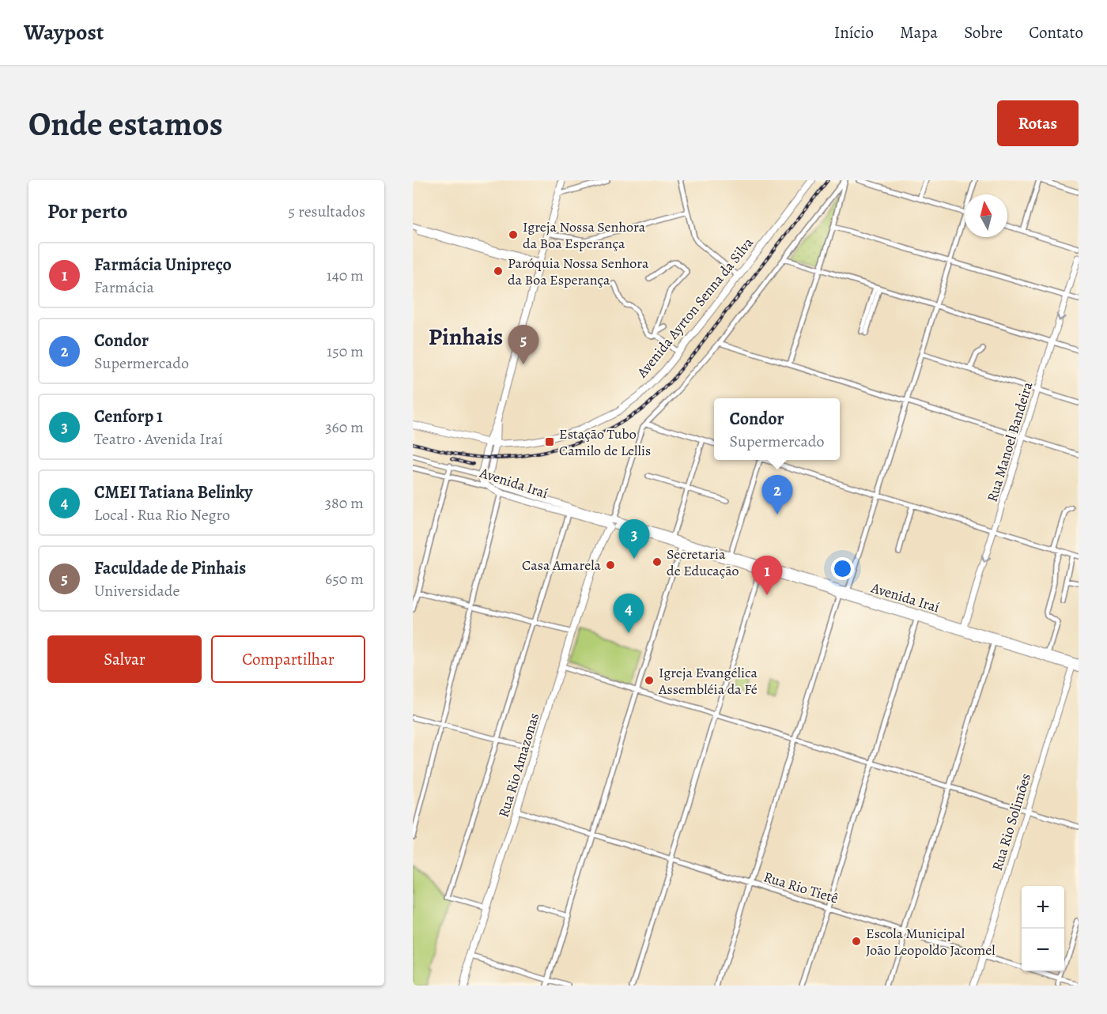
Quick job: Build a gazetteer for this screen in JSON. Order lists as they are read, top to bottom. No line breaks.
{"streets":{"main road":["Avenida Ayrton Senna da Silva","Avenida Iraí","Rua Rio Amazonas"],"street":["Rua Manoel Bandeira","Rua Rio Solimões","Rua Rio Tietê"]},"crossings":[["Avenida Ayrton Senna da Silva","Avenida Iraí"],["Rua Manoel Bandeira","Avenida Iraí"],["Avenida Iraí","Rua Rio Amazonas"],["Avenida Iraí","Rua Rio Solimões"],["Rua Rio Amazonas","Rua Rio Tietê"],["Rua Rio Solimões","Rua Rio Tietê"]],"one_way":["Rua Manoel Bandeira"],"districts":["Pinhais"],"places":{"other":["Igreja Nossa Senhora da Boa Esperança","Paróquia Nossa Senhora da Boa Esperança","Secretaria de Educação","Casa Amarela","Igreja Evangélica Assembléia da Fé","Escola Municipal João Leopoldo Jacomel"],"transit":["Estação Tubo Camilo de Lellis"]},"north":"top","page":{"header":"Waypost","nav":["Início","Mapa","Sobre","Contato"],"buttons":["Rotas",["Salvar","Compartilhar"]],"title":"Onde estamos","heading":["Por perto","5 resultados"],"list":[{"mark":"1","name":"Farmácia Unipreço","note":"Farmácia","value":"140 m"},{"mark":"2","name":"Condor","note":"Supermercado","value":"150 m"},{"mark":"3","name":"Cenforp 1","note":"Teatro · Avenida Iraí","value":"360 m"},{"mark":"4","name":"CMEI Tatiana Belinky","note":"Local · Rua Rio Negro","value":"380 m"},{"mark":"5","name":"Faculdade de Pinhais","note":"Universidade","value":"650 m"}],"pins":["5","2","3","1","4"],"popup":["Condor","Supermercado"],"map_buttons":["+","−"]}}
